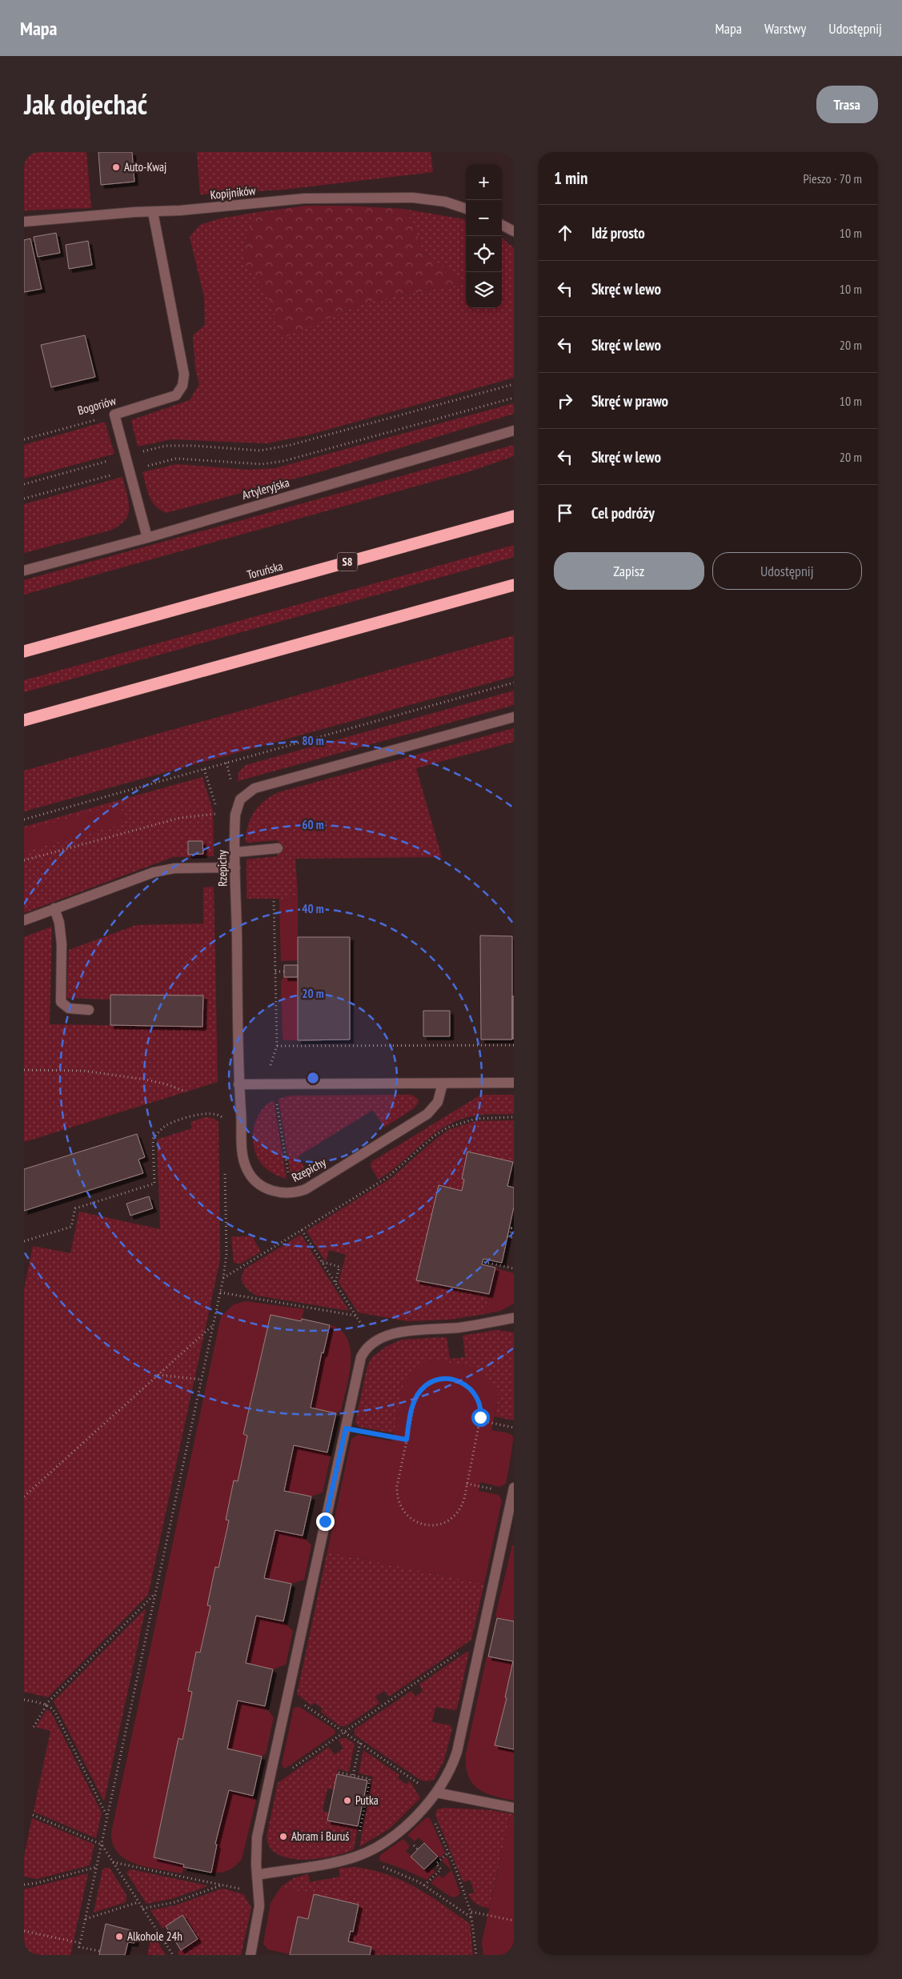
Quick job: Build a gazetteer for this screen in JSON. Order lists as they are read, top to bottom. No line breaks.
{"streets":{"highway":["S8","Toruńska"],"street":["Kopijników","Bogoriów","Artyleryjska","Rzepichy"]},"crossings":[["Kopijników","Bogoriów"]],"places":["Auto-Kwaj","Putka","Abram i Buruś","Alkohole 24h"],"page":{"header":"Mapa","nav":["Mapa","Warstwy","Udostępnij"],"title":"Jak dojechać","buttons":["Trasa",["Zapisz","Udostępnij"]],"heading":["1 min","Pieszo · 70 m"],"map_buttons":["+","−"],"list":[["Idź prosto","10 m"],["Skręć w lewo","10 m"],["Skręć w lewo","20 m"],["Skręć w prawo","10 m"],["Skręć w lewo","20 m"],"Cel podróży"]},"rings":["80 m","60 m","40 m","20 m"]}
